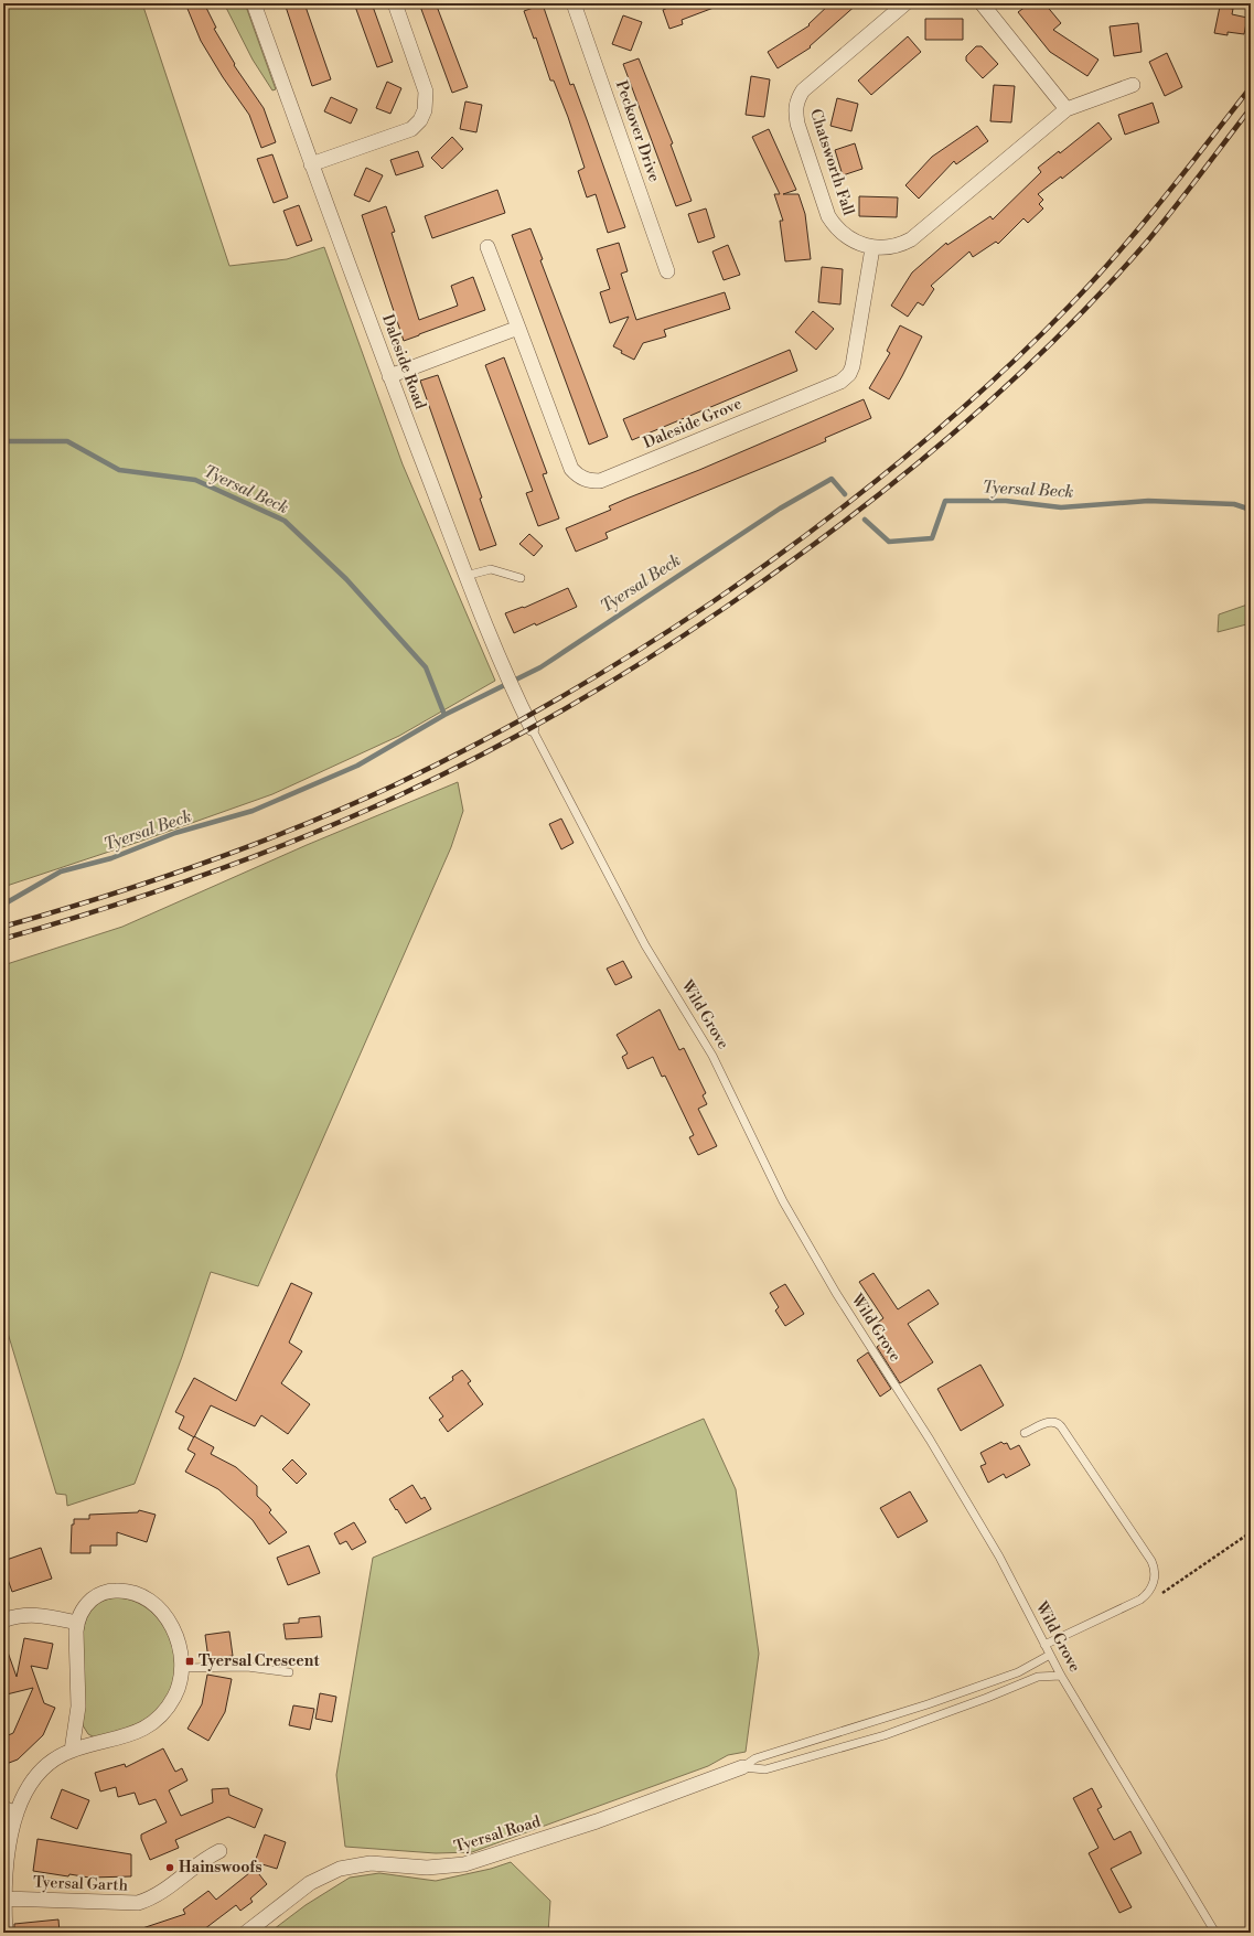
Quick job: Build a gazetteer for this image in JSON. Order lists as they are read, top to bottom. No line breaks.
{"streets":{"street":["Peckover Drive","Chatsworth Fall","Daleside Road","Daleside Grove","Tyersal Road","Tyersal Garth"],"lane":["Wild Grove"]},"crossings":[["Chatsworth Fall","Daleside Grove"],["Daleside Road","Wild Grove"]],"water":["Tyersal Beck"],"places":{"transit":["Tyersal Crescent"],"other":["Hainswoofs"]}}
